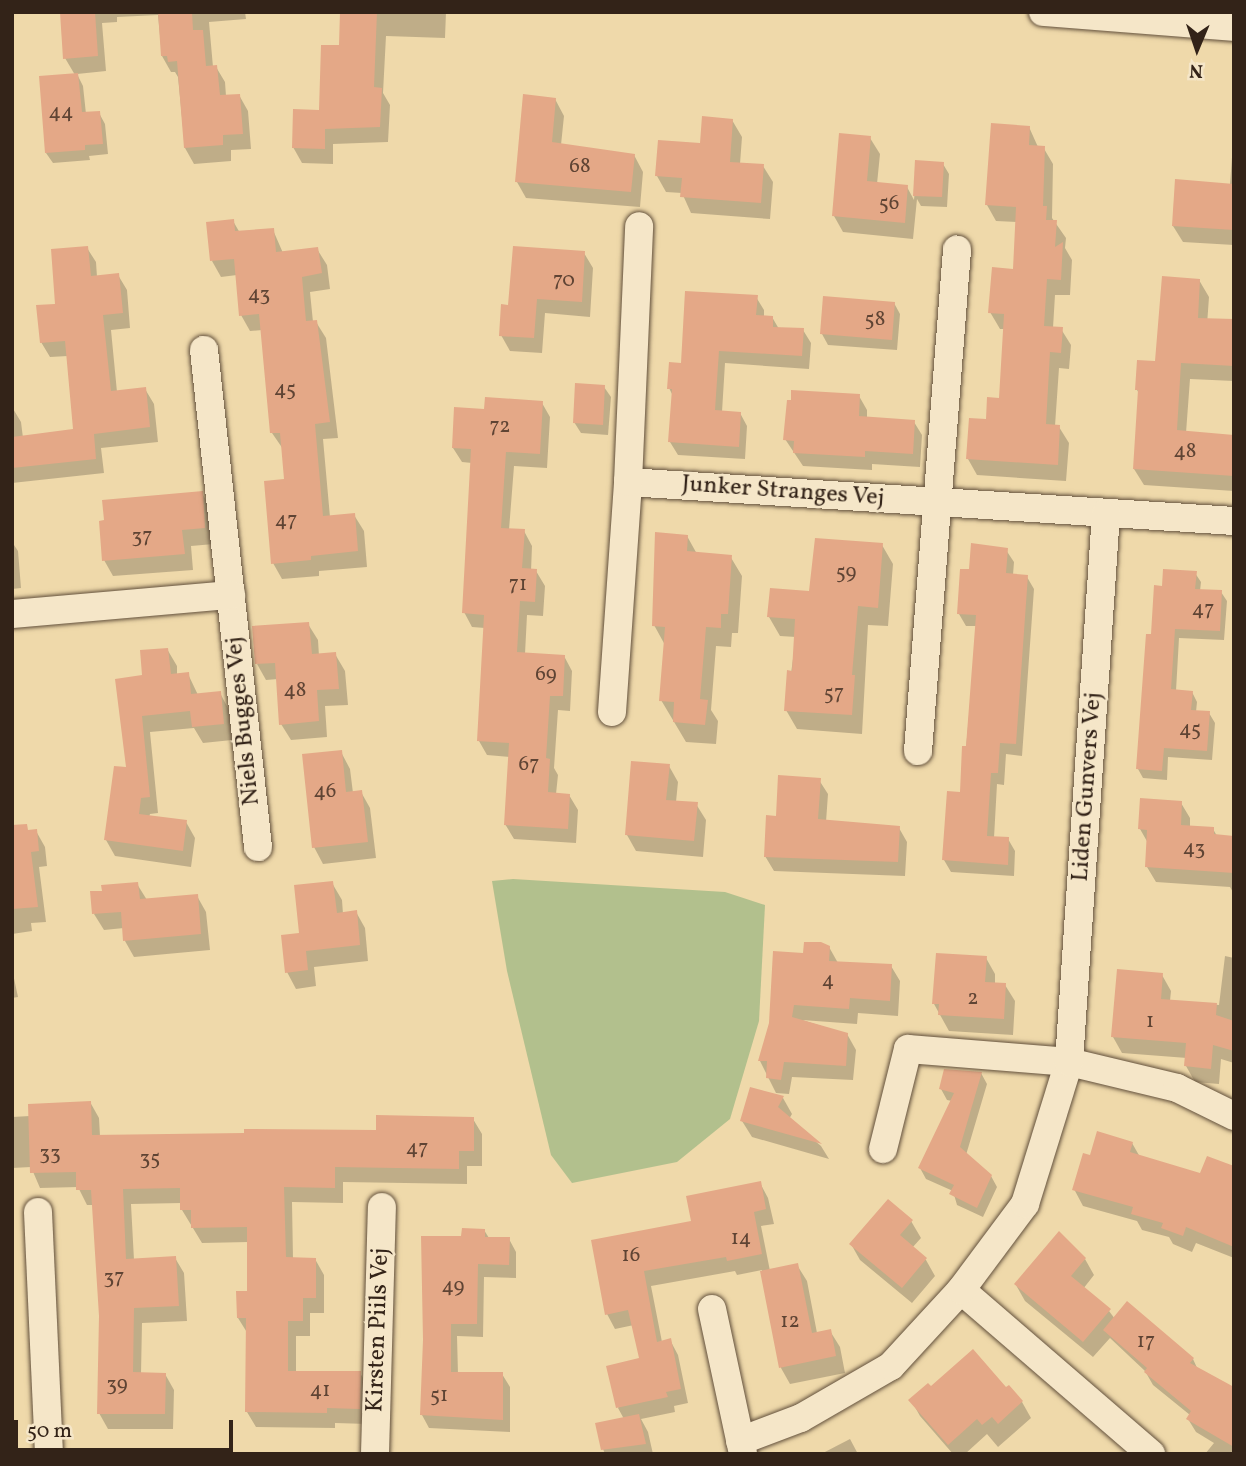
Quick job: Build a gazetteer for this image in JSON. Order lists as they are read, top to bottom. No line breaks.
{"streets":{"street":["Junker Stranges Vej","Niels Bugges Vej","Liden Gunvers Vej","Kirsten Piils Vej"]},"crossings":[["Junker Stranges Vej","Liden Gunvers Vej"]],"house_numbers":["44","68","56","70","43","58","45","72","48","47","37","59","71","47","69","48","57","45","67","46","43","4","2","1","47","33","35","14","16","37","49","12","17","39","41","51"],"scale_bar":"50 m","north":"bottom"}
